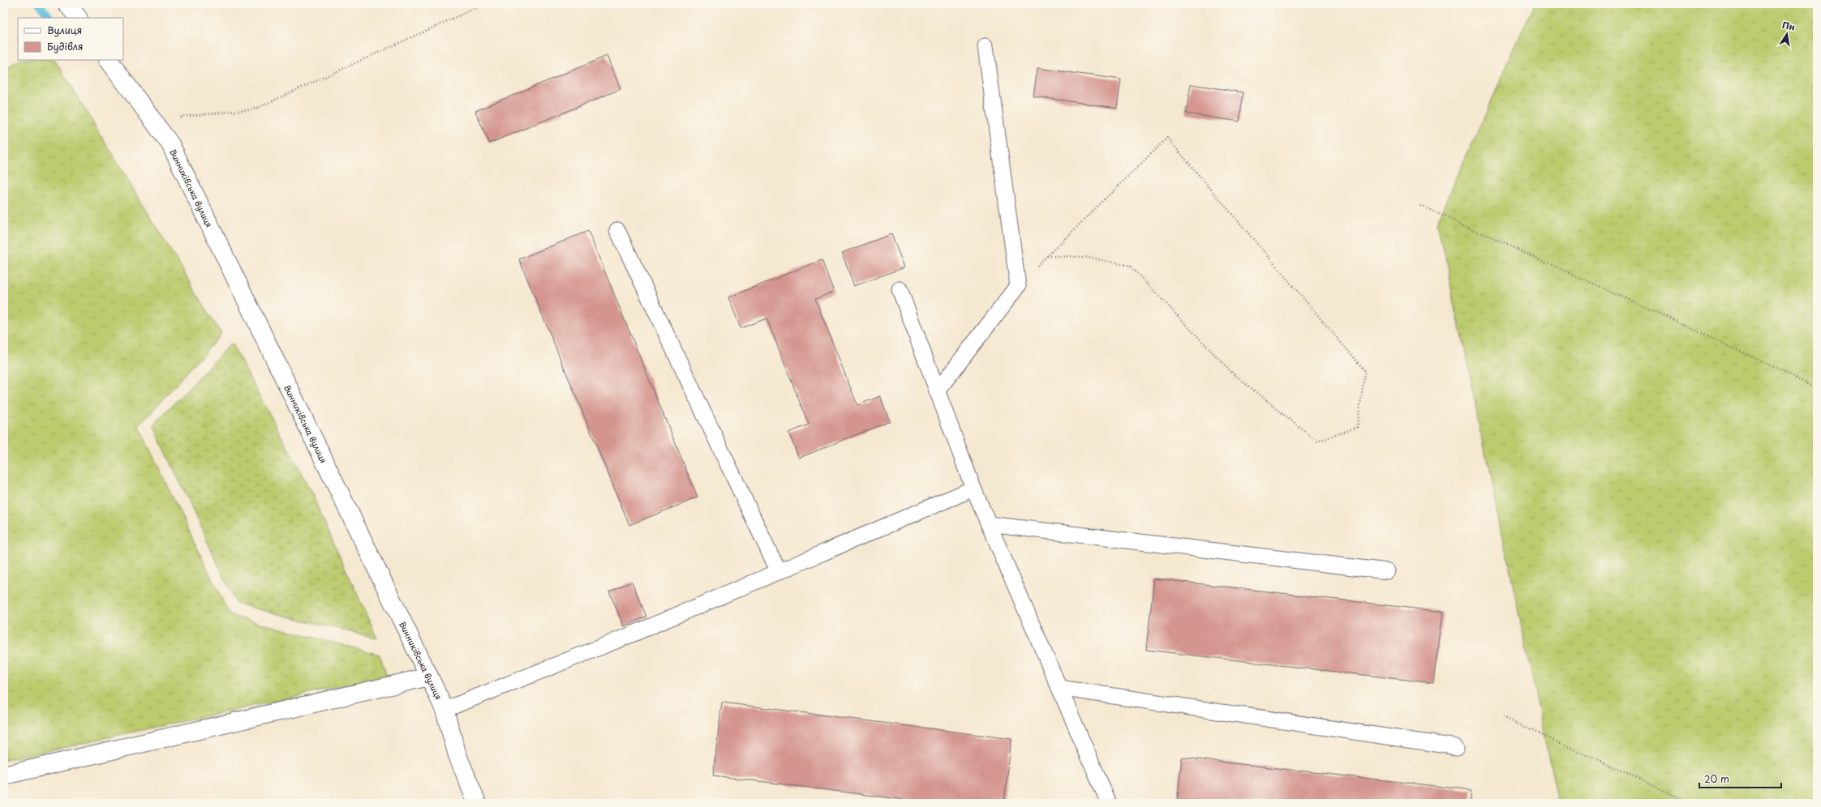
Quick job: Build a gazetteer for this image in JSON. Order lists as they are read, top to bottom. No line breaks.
{"streets":{"main road":["Винниківська вулиця"]},"legend":["Вулиця","Будівля"],"scale_bar":"20 m","north":"top"}
